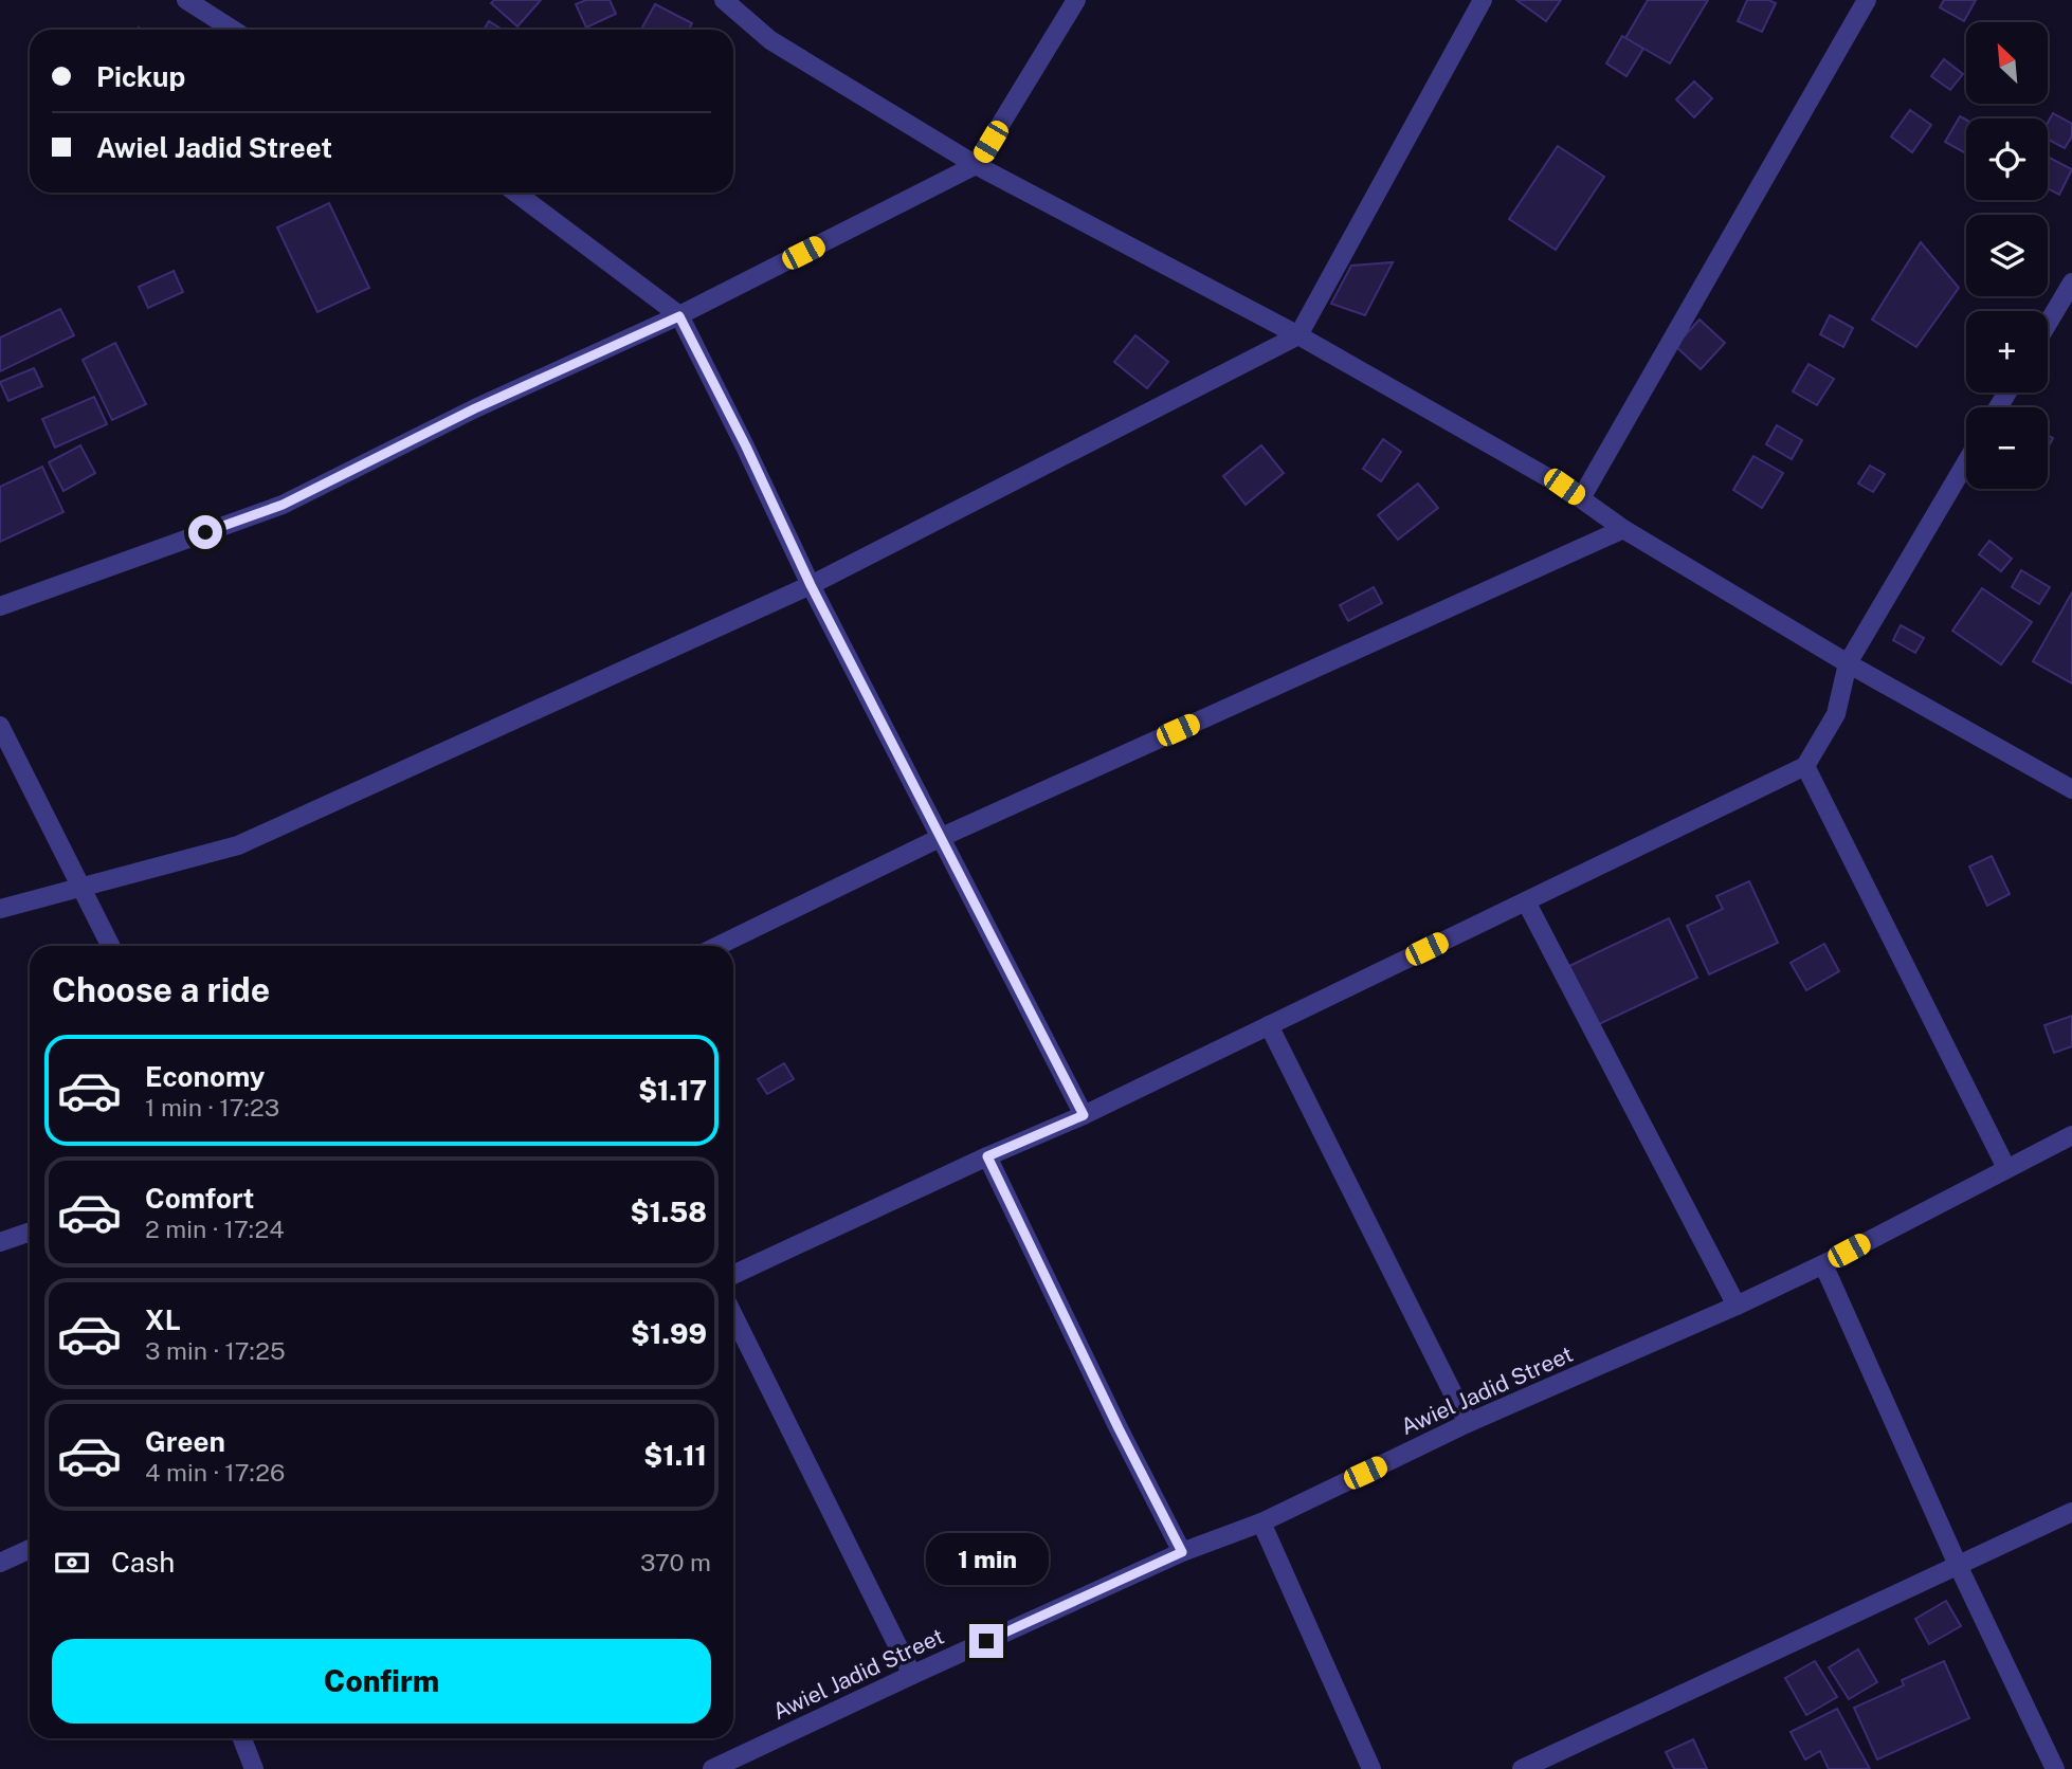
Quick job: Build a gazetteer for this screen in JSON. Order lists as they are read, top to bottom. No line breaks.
{"streets":{"street":["Awiel Jadid Street"]},"north":"top left","page":{"map_buttons":["+","−"],"banner":["Pickup","Awiel Jadid Street"],"heading":"Choose a ride","list":[{"name":"Economy","note":"1 min · 17:23","value":"$1.17"},{"name":"Comfort","note":"2 min · 17:24","value":"$1.58"},{"name":"XL","note":"3 min · 17:25","value":"$1.99"},{"name":"Green","note":"4 min · 17:26","value":"$1.11"}],"pay":["Cash","370 m"],"bubble":"1 min","buttons":"Confirm"}}
